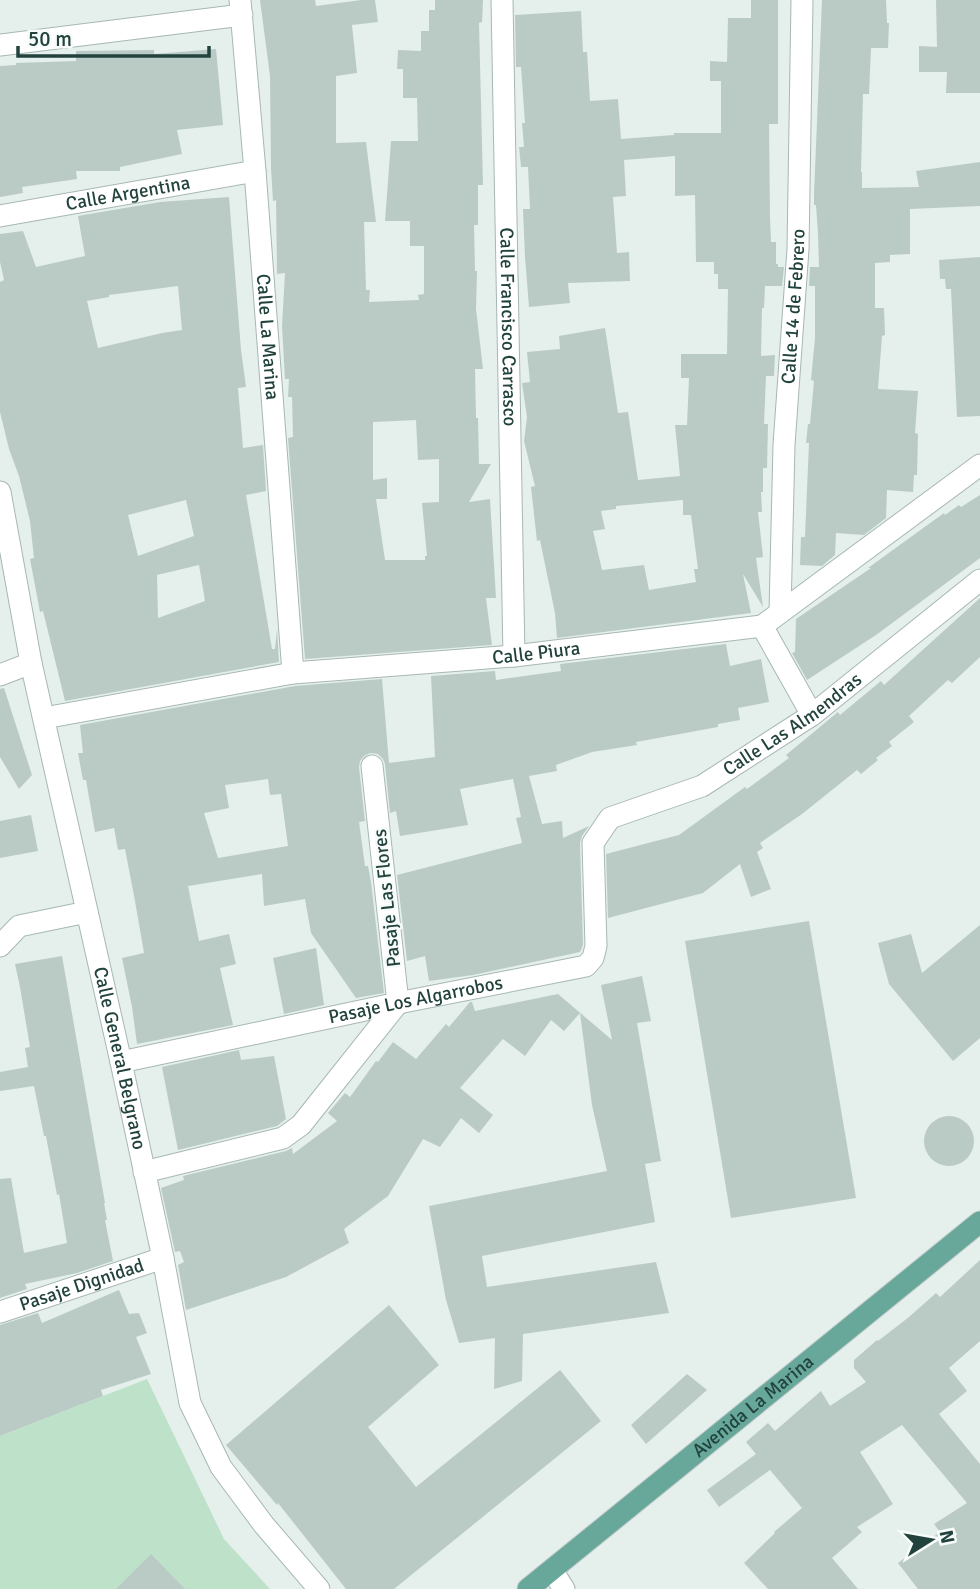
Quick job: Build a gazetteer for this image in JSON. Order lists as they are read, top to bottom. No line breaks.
{"streets":{"main road":["Avenida La Marina"],"street":["Calle Argentina","Calle 14 de Febrero","Calle Francisco Carrasco","Calle La Marina","Calle Piura","Calle Las Almendras","Pasaje Las Flores","Pasaje Los Algarrobos","Calle General Belgrano","Pasaje Dignidad"]},"crossings":[["Calle Argentina","Calle La Marina"],["Calle Francisco Carrasco","Calle Piura"],["Calle La Marina","Calle Piura"],["Calle Piura","Calle General Belgrano"],["Calle Las Almendras","Pasaje Los Algarrobos"],["Pasaje Las Flores","Pasaje Los Algarrobos"],["Pasaje Los Algarrobos","Calle General Belgrano"],["Calle General Belgrano","Pasaje Dignidad"]],"scale_bar":"50 m","north":"right"}
